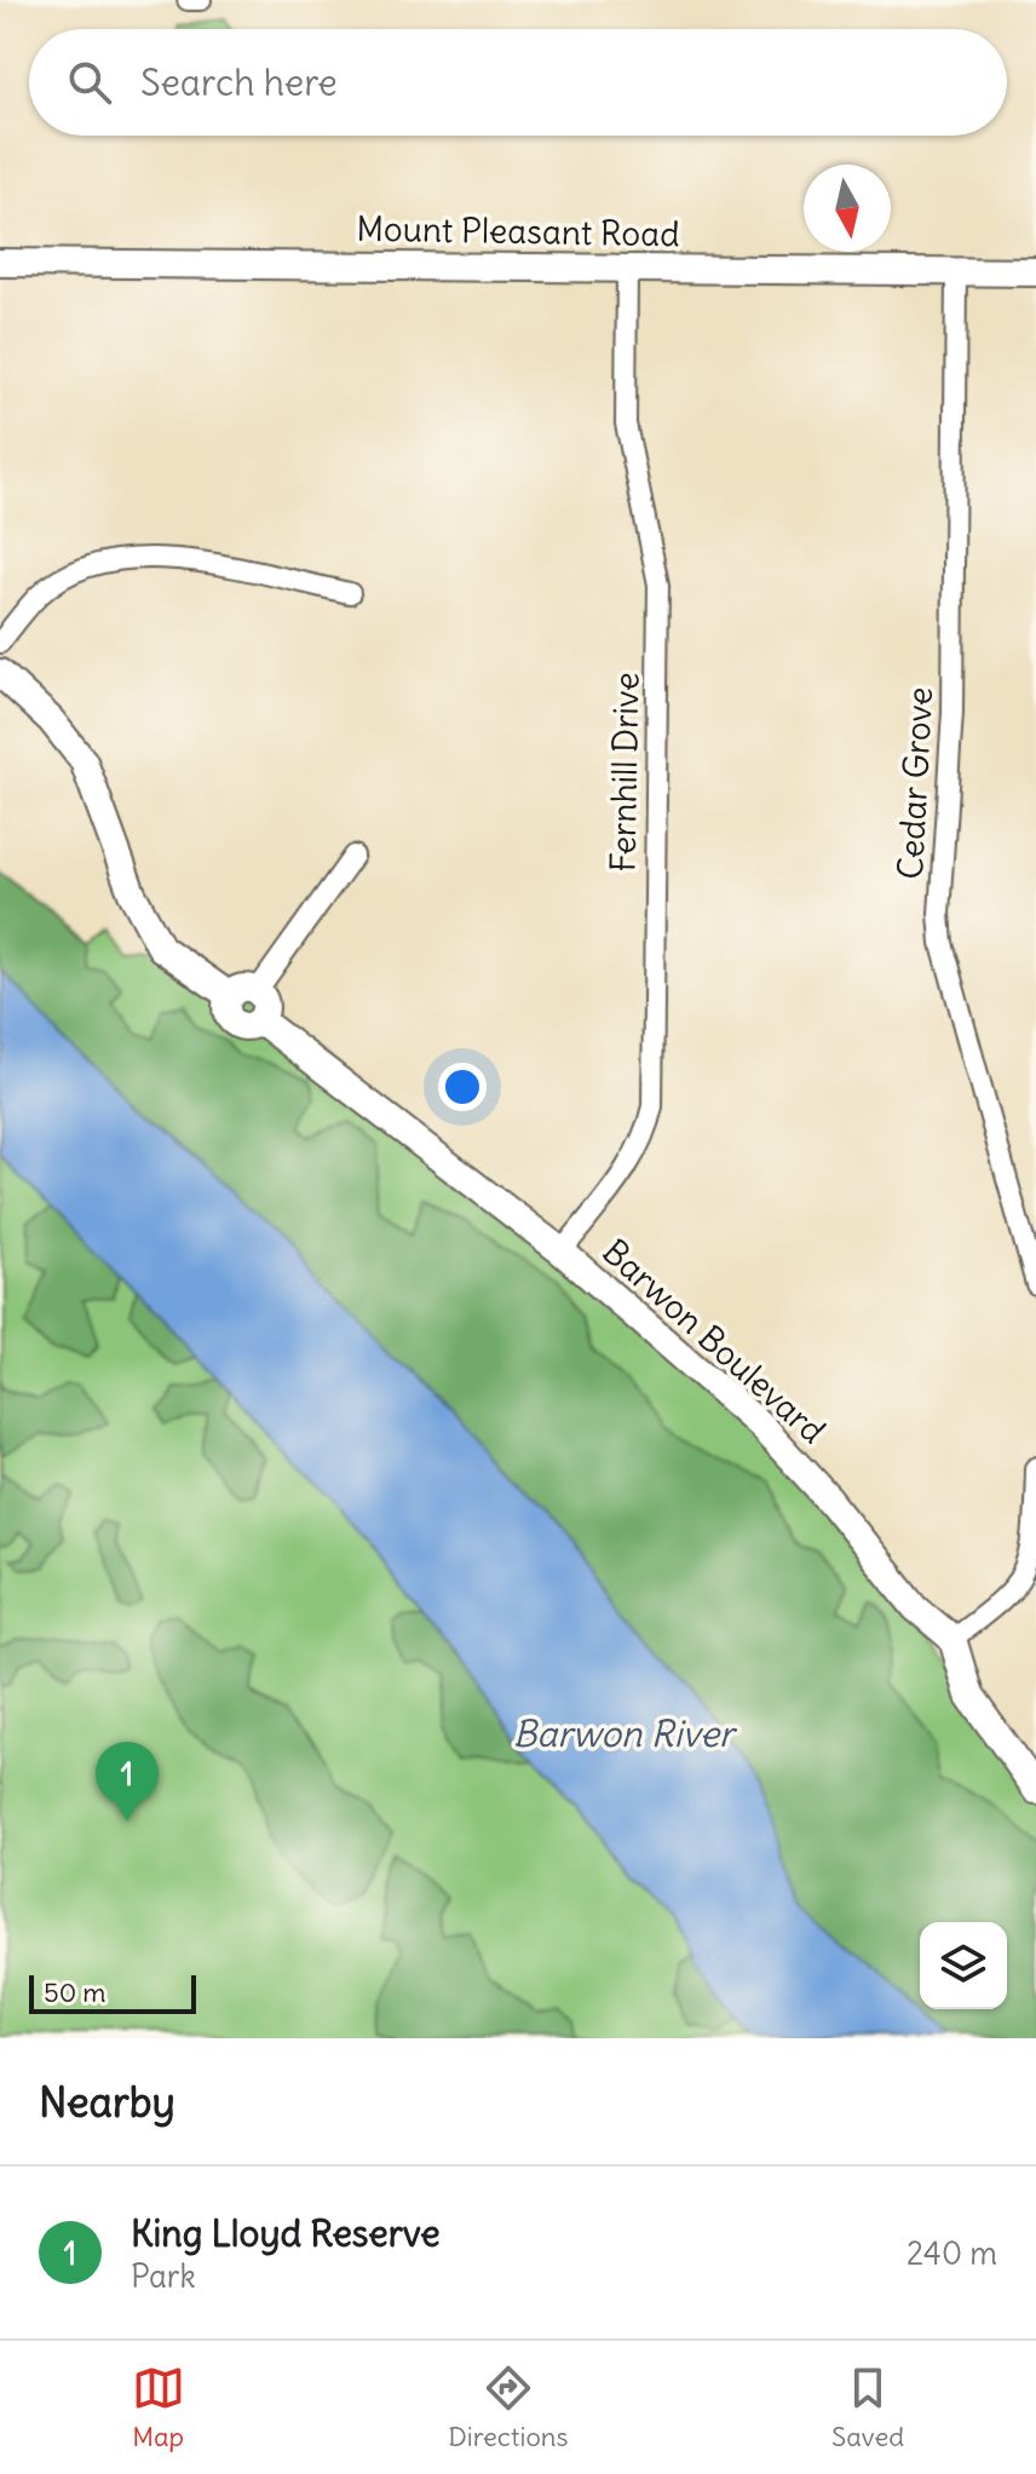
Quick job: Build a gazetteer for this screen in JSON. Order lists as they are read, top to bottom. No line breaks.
{"streets":{"street":["Mount Pleasant Road","Fernhill Drive","Cedar Grove","Barwon Boulevard"]},"crossings":[["Mount Pleasant Road","Fernhill Drive"],["Mount Pleasant Road","Cedar Grove"],["Fernhill Drive","Barwon Boulevard"]],"water":["Barwon River"],"scale_bar":"50 m","north":"bottom","page":{"search":"Search here","pins":"1","scale":"50 m","heading":"Nearby","list":[{"mark":"1","name":"King Lloyd Reserve","note":"Park","value":"240 m"}],"nav":["Map","Directions","Saved"]}}
